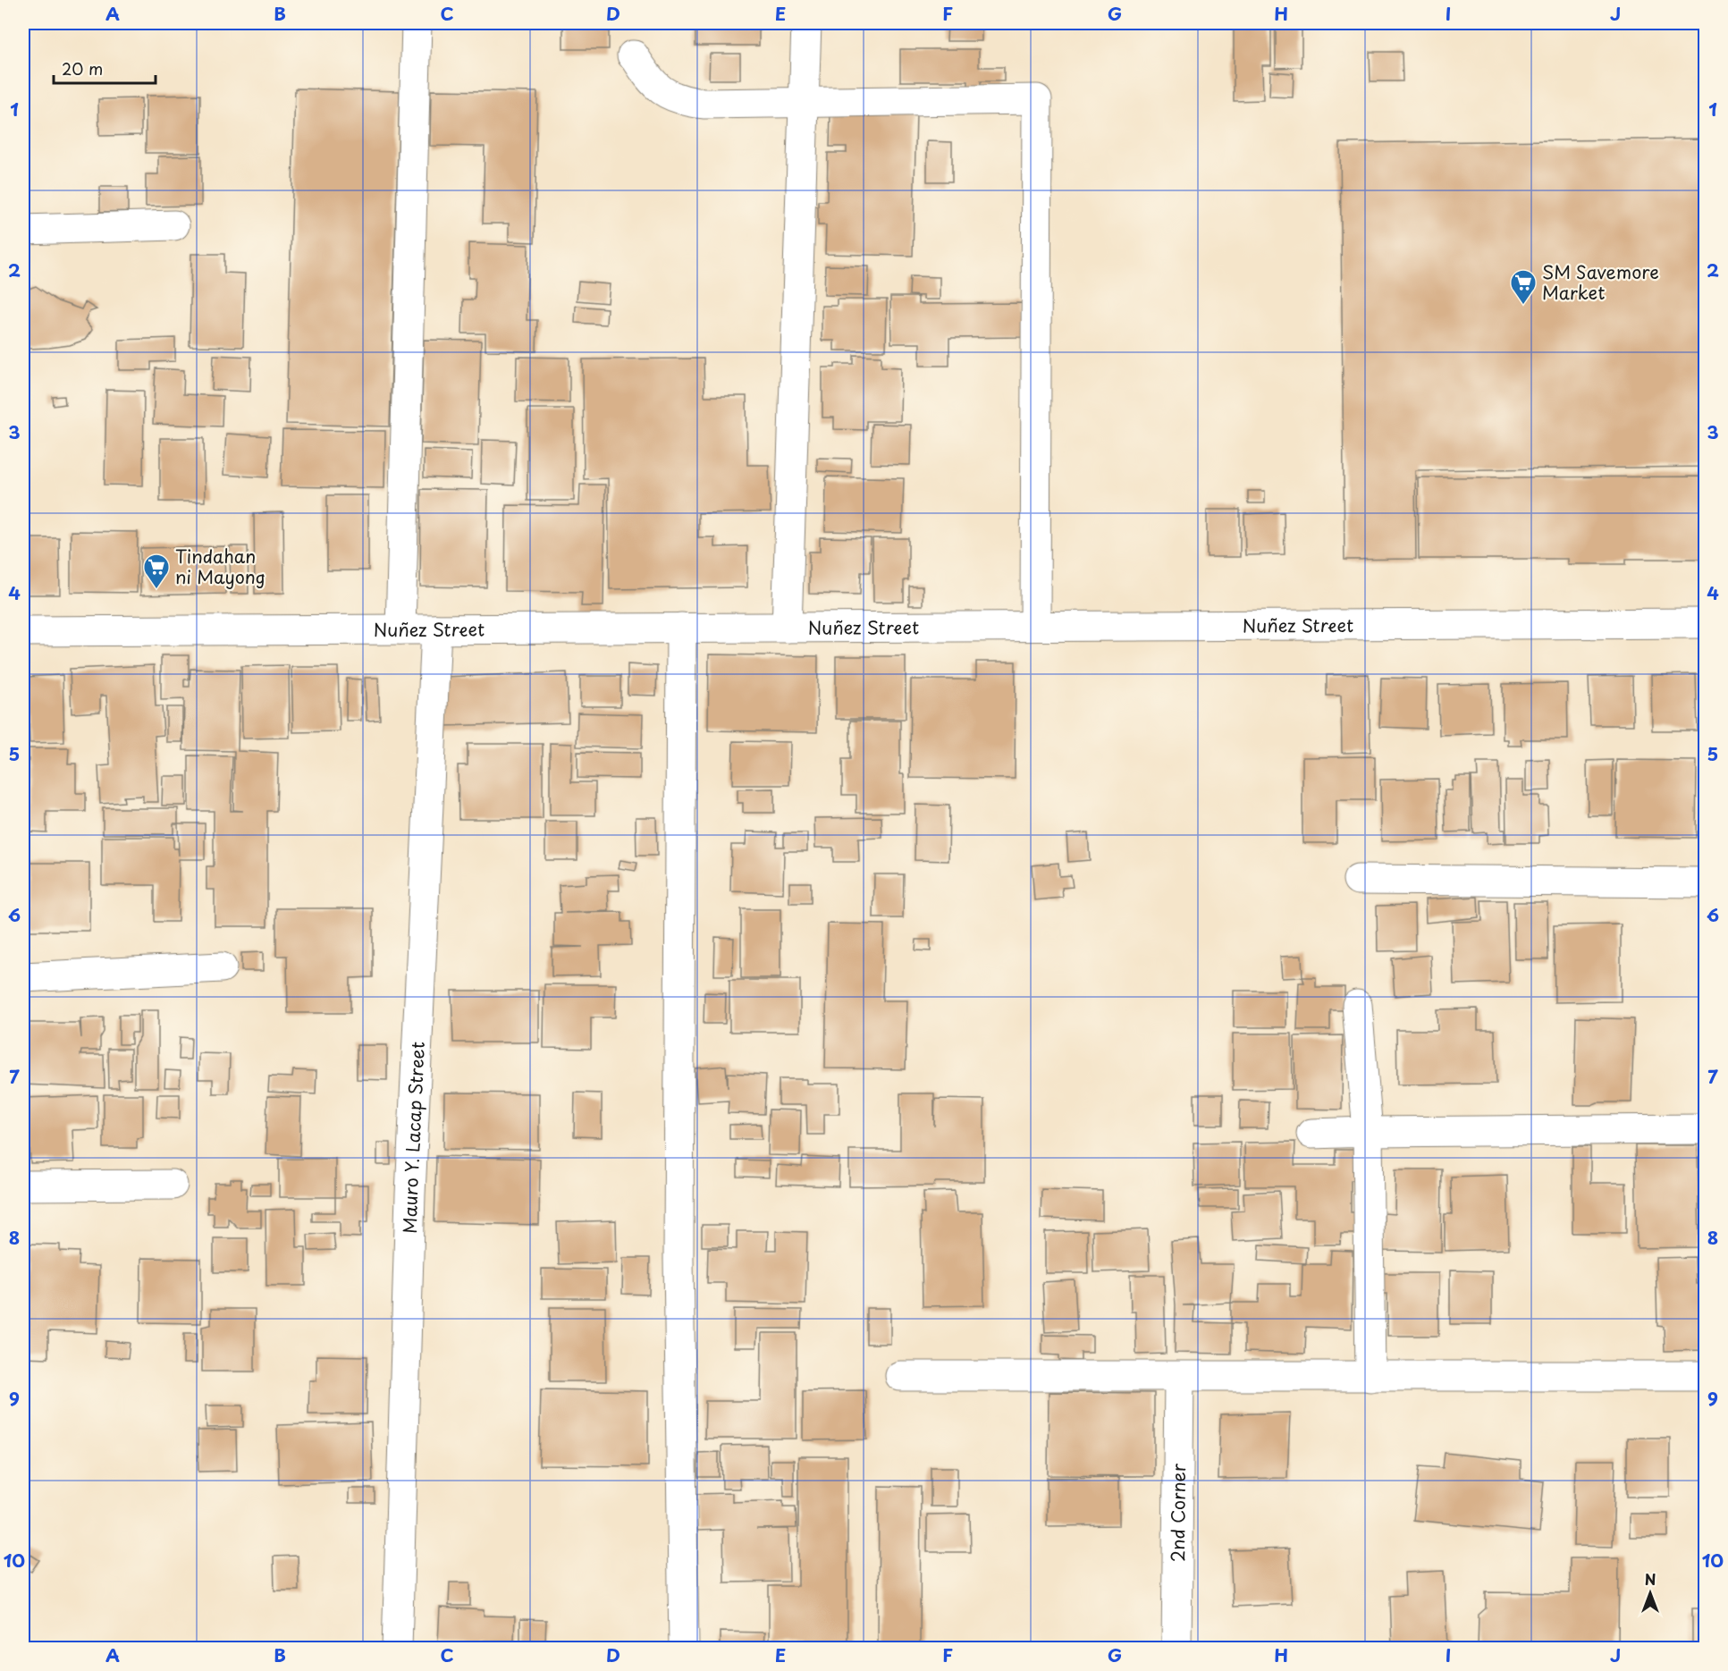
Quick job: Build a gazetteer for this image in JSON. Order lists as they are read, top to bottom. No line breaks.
{"streets":{"street":["Nuñez Street","Mauro Y. Lacap Street","2nd Corner"]},"crossings":[["Nuñez Street","Mauro Y. Lacap Street"]],"places":{"supermarket":["SM Savemore Market","Tindahan ni Mayong"]},"scale_bar":"20 m","north":"top","grid":{"columns":["A","B","C","D","E","F","G","H","I","J"],"rows":["1","2","3","4","5","6","7","8","9","10"]}}
